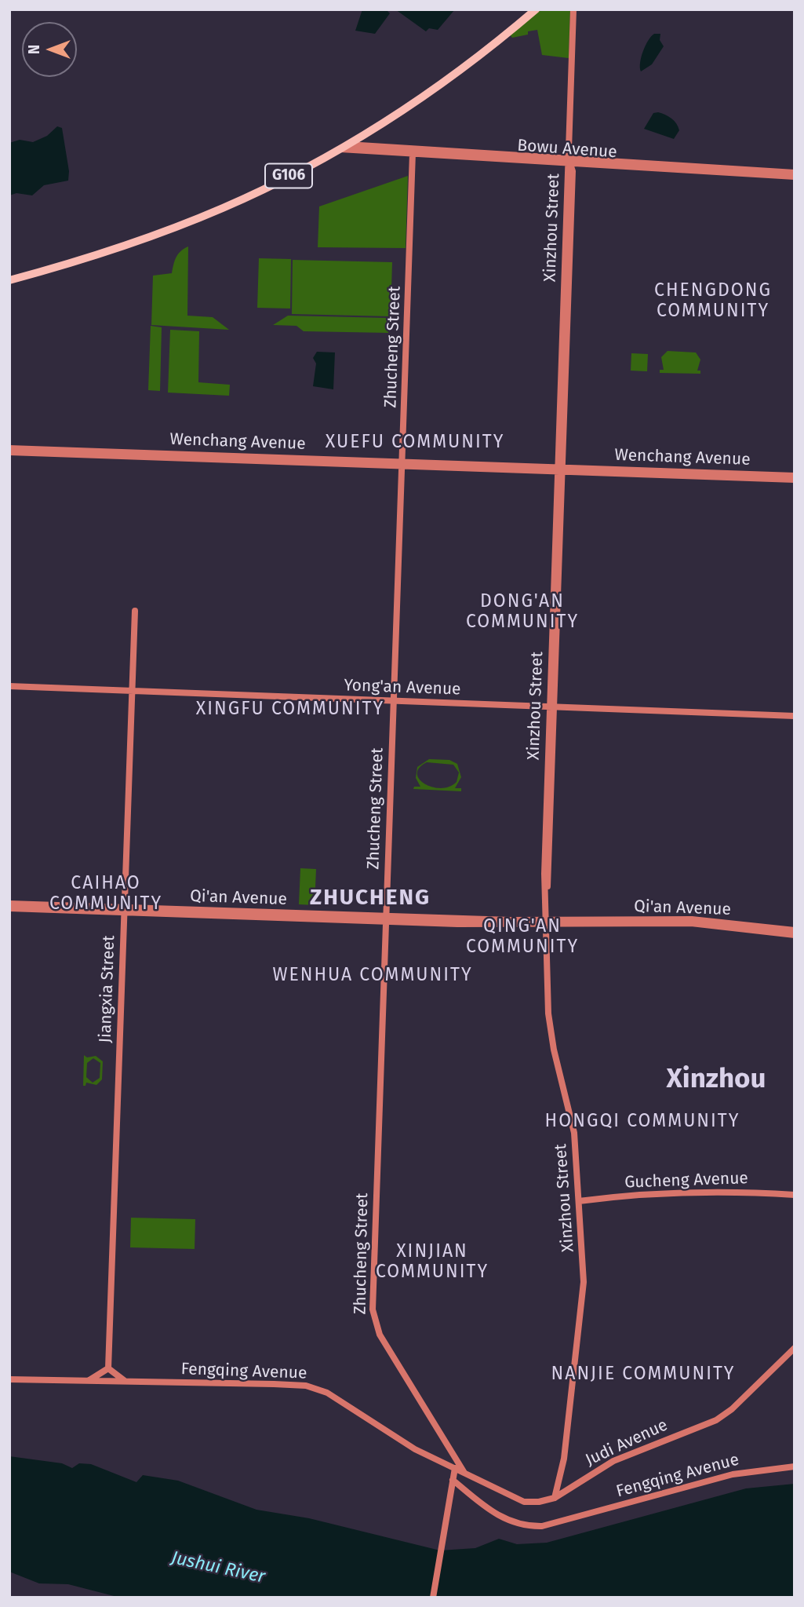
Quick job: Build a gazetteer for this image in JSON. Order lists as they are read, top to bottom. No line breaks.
{"streets":{"highway":["G106"],"main road":["Bowu Avenue","Xinzhou Street","Zhucheng Street","Wenchang Avenue","Yong'an Avenue","Qi'an Avenue","Jiangxia Street","Gucheng Avenue","Fengqing Avenue","Judi Avenue"]},"crossings":[["Bowu Avenue","G106"],["Bowu Avenue","Xinzhou Street"],["Bowu Avenue","Zhucheng Street"],["Xinzhou Street","Wenchang Avenue"],["Xinzhou Street","Yong'an Avenue"],["Xinzhou Street","Qi'an Avenue"],["Xinzhou Street","Gucheng Avenue"],["Xinzhou Street","Judi Avenue"],["Zhucheng Street","Wenchang Avenue"],["Zhucheng Street","Yong'an Avenue"],["Zhucheng Street","Qi'an Avenue"],["Zhucheng Street","Judi Avenue"],["Yong'an Avenue","Jiangxia Street"],["Qi'an Avenue","Jiangxia Street"],["Fengqing Avenue","Judi Avenue"]],"districts":["CHENGDONG COMMUNITY","XUEFU COMMUNITY","DONG'AN COMMUNITY","XINGFU COMMUNITY","CAIHAO COMMUNITY","ZHUCHENG","QING'AN COMMUNITY","WENHUA COMMUNITY","Xinzhou","HONGQI COMMUNITY","XINJIAN COMMUNITY","NANJIE COMMUNITY"],"water":["Jushui River"],"north":"left"}
